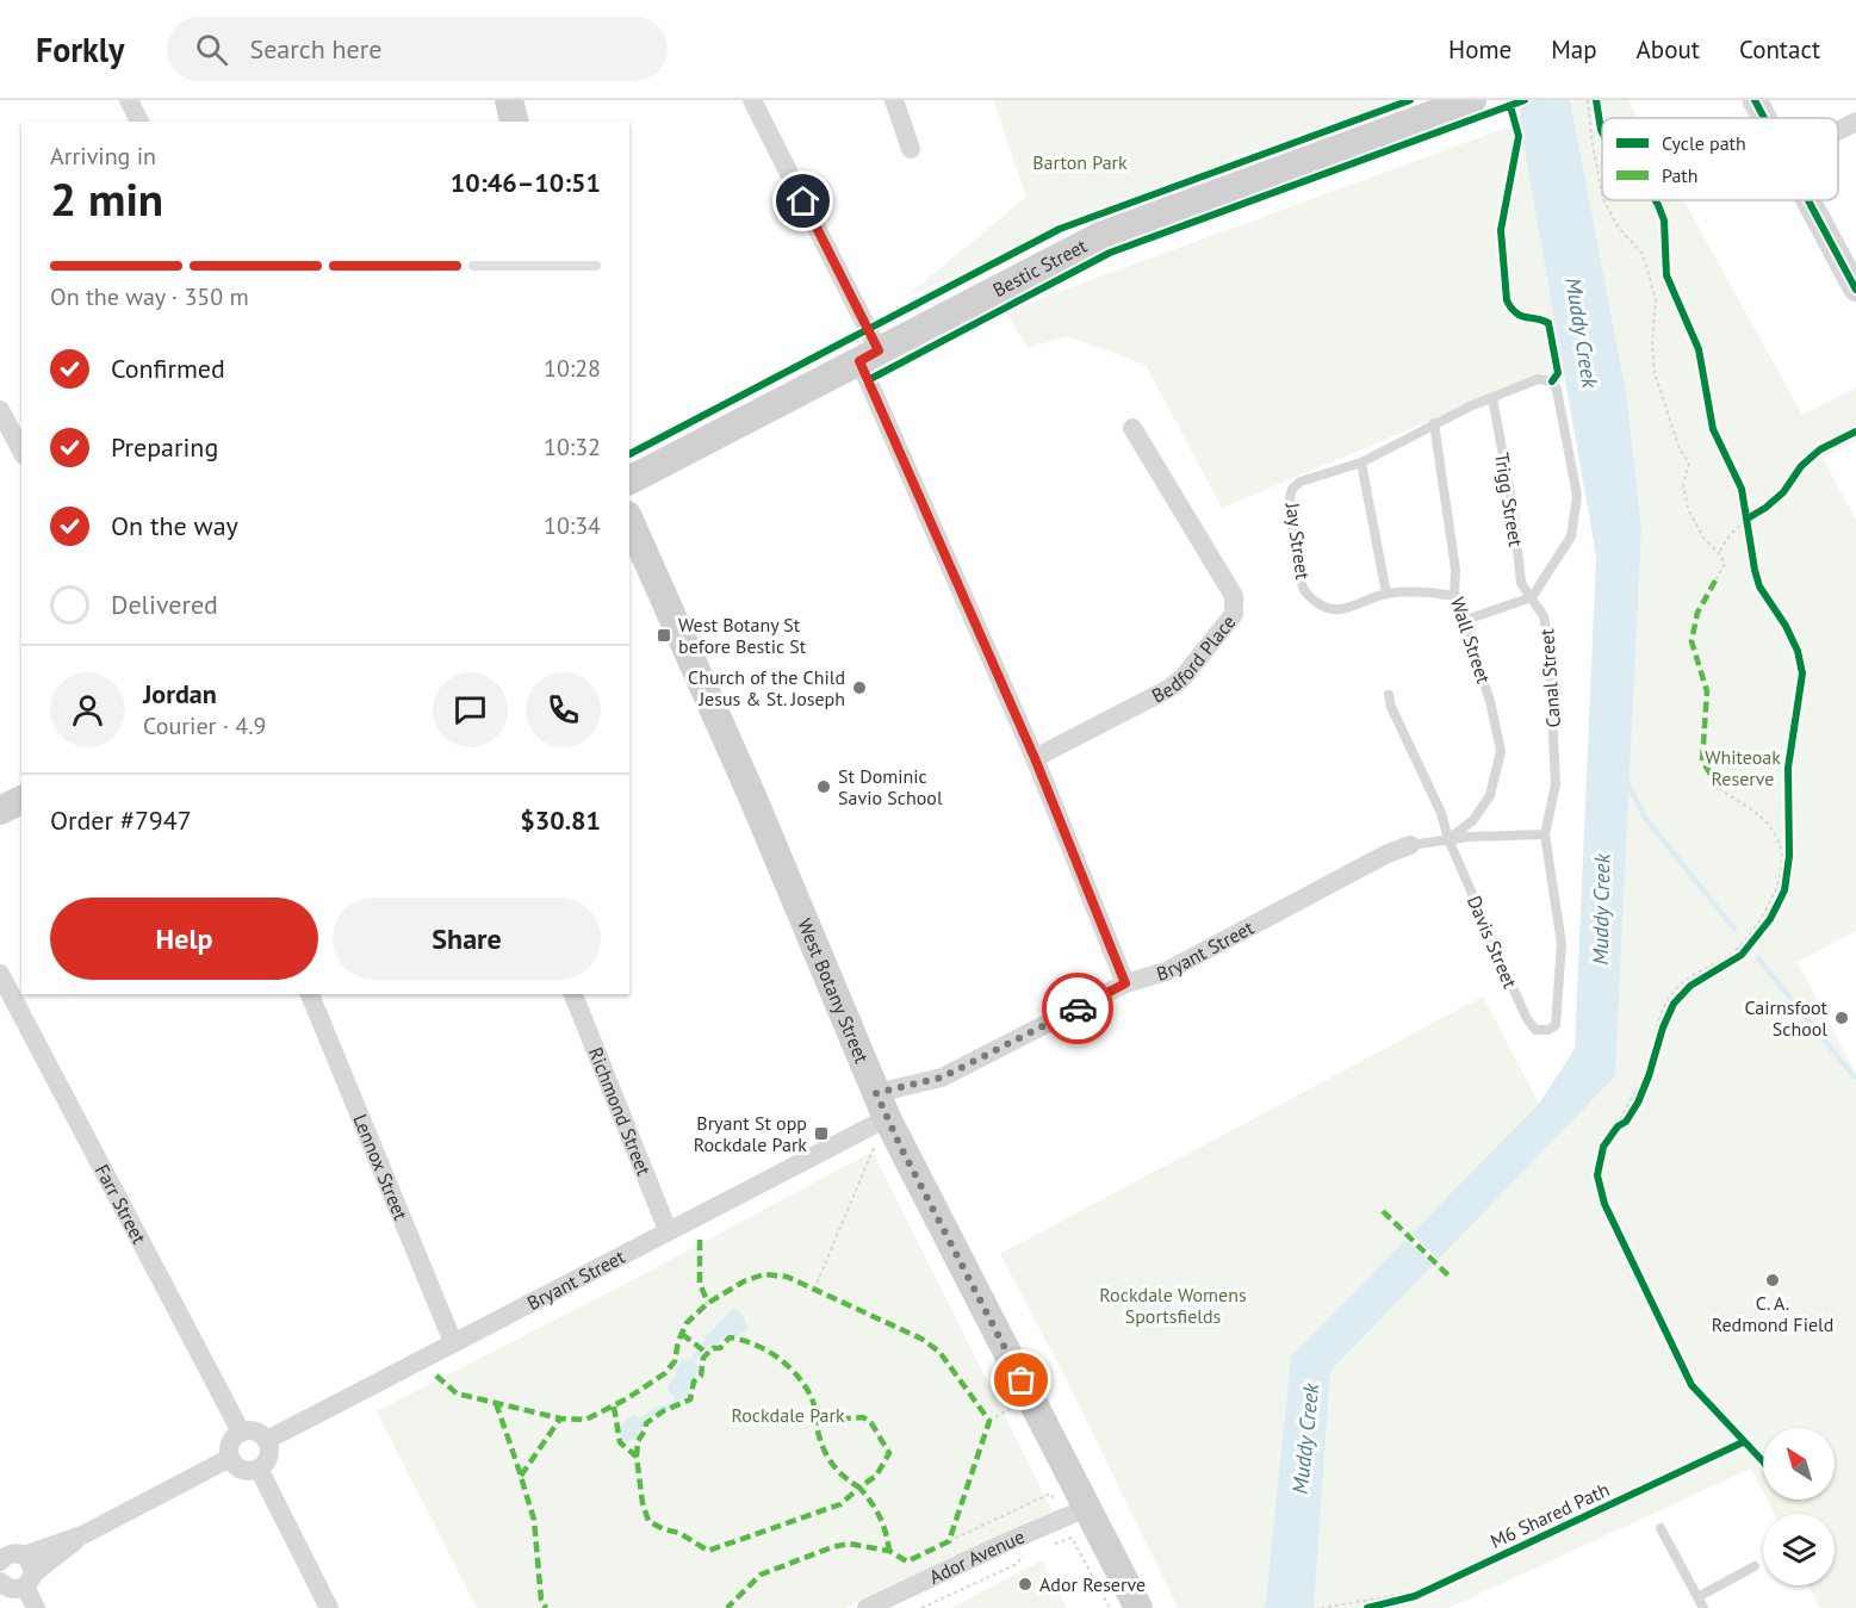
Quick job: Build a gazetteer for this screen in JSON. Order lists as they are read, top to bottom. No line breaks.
{"streets":{"main road":["Bestic Street","West Botany Street"],"street":["Bedford Place","Bryant Street","Richmond Street","Lennox Street","Farr Street","Ador Avenue"],"lane":["Trigg Street","Jay Street","Wall Street","Canal Street","Davis Street"],"cycle path":["M6 Shared Path"]},"crossings":[["Trigg Street","Canal Street"],["Jay Street","Wall Street"],["Wall Street","Davis Street"],["Canal Street","Davis Street"],["Bryant Street","West Botany Street"],["Bryant Street","Richmond Street"],["Bryant Street","Lennox Street"],["Bryant Street","Farr Street"],["West Botany Street","Ador Avenue"]],"water":["Muddy Creek"],"parks":["Barton Park","Whiteoak Reserve","Rockdale Womens Sportsfields","Rockdale Park"],"places":{"transit":["West Botany St before Bestic St","Bryant St opp Rockdale Park"],"other":["Church of the Child Jesus & St. Joseph","St Dominic Savio School","Cairnsfoot School","C. A. Redmond Field","Ador Reserve"]},"legend":["Cycle path","Path"],"north":"top left","page":{"header":"Forkly","search":"Search here","nav":["Home","Map","About","Contact"],"heading":["2 min","Arriving in","10:46–10:51"],"panel":["Jordan","Courier · 4.9","Order #7947","$30.81"],"bar":"On the way · 350 m","list":[["Confirmed","10:28"],["Preparing","10:32"],["On the way","10:34"],"Delivered"],"buttons":["Help","Share"]}}
